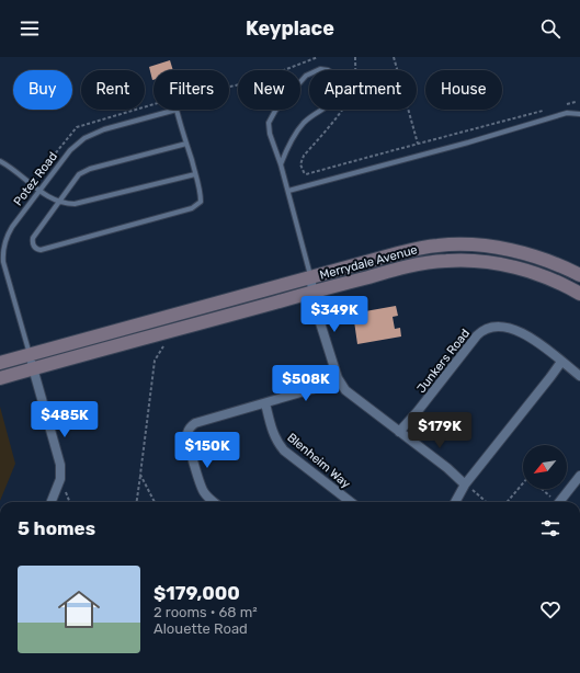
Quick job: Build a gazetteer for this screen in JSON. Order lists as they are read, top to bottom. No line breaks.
{"streets":{"street":["Merrydale Avenue","Junkers Road","Blenheim Way"],"lane":["Potez Road"]},"crossings":[["Potez Road","Merrydale Avenue"]],"north":"bottom left","page":{"header":"Keyplace","chip":["Buy","Rent","Filters","New","Apartment","House"],"price":["$349K","$508K","$485K","$179K","$150K"],"heading":"5 homes","list":[{"name":"$179,000","note":"2 rooms · 68 m² · Alouette Road"}]}}
